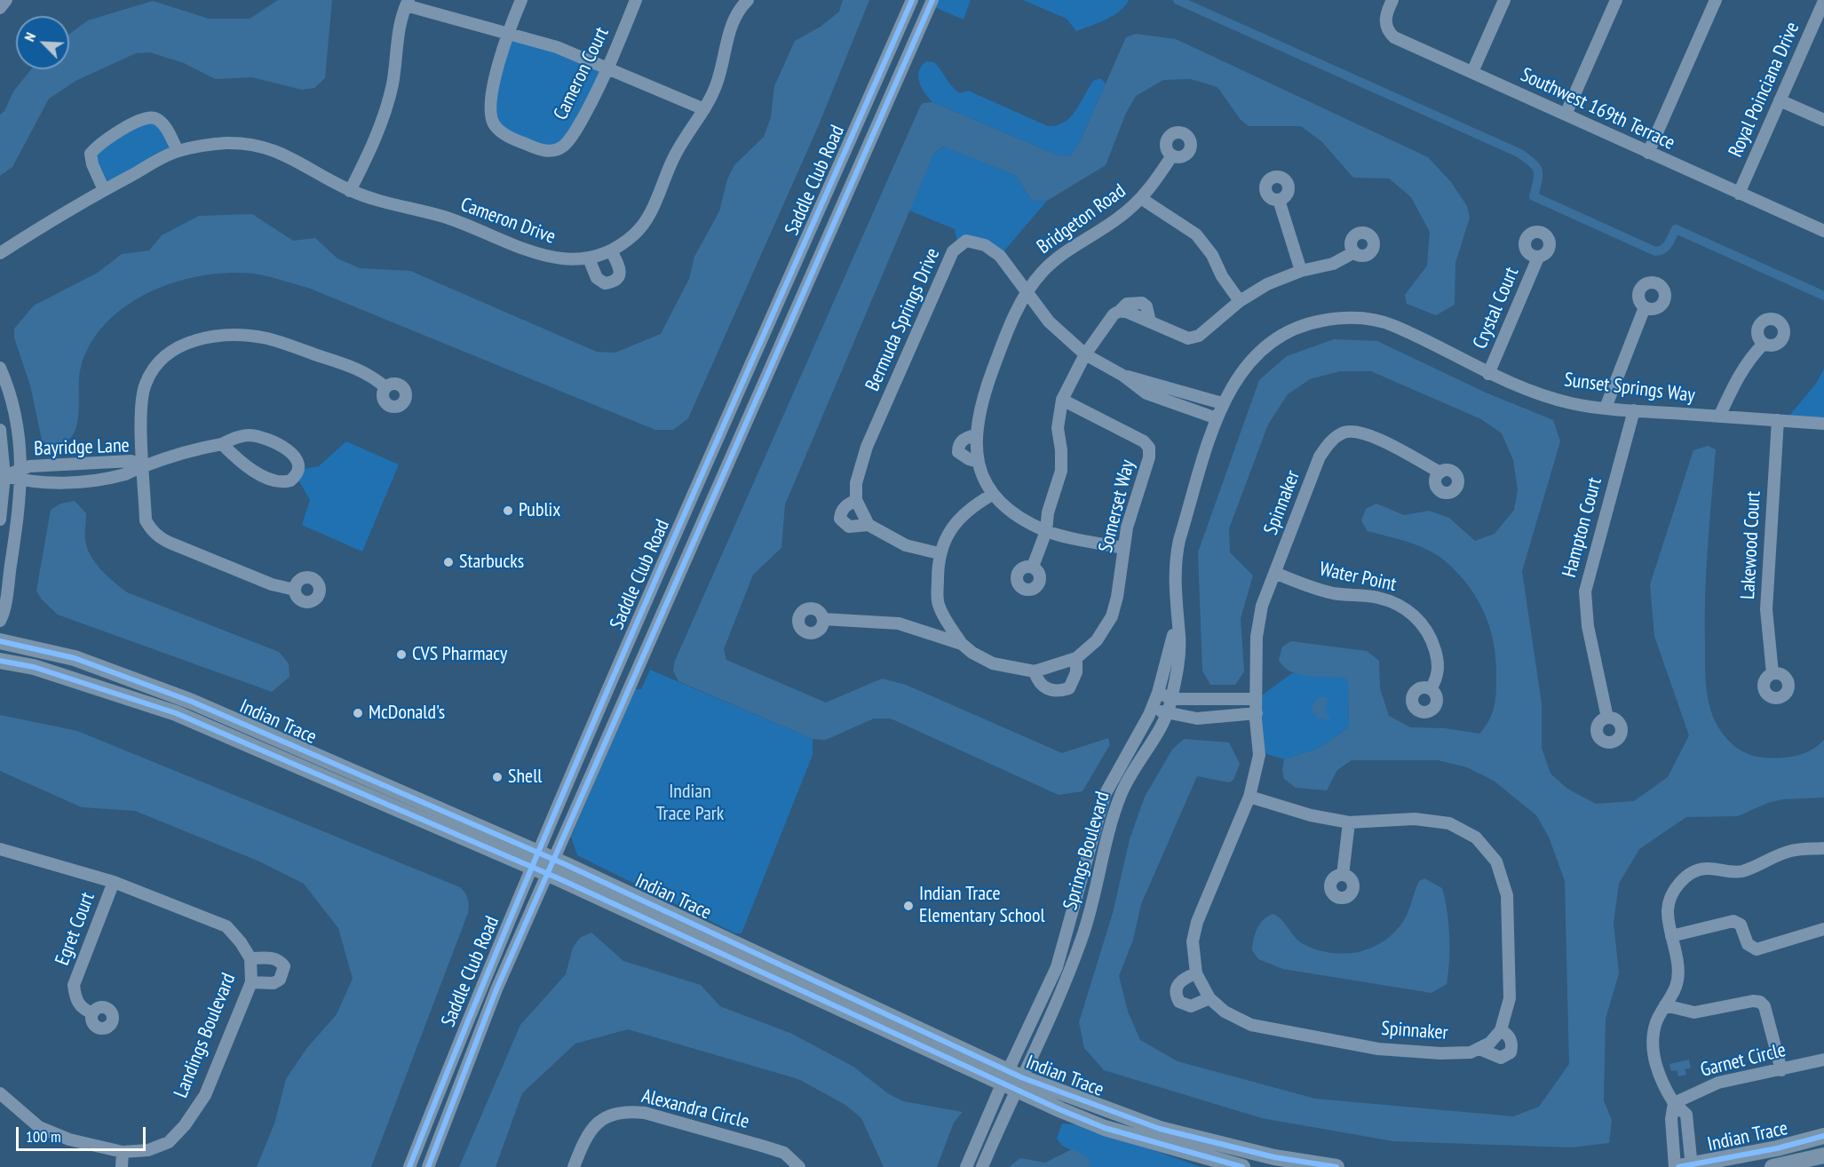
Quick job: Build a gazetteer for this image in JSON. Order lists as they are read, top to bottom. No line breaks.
{"streets":{"main road":["Indian Trace"],"street":["Cameron Court","Royal Poinciana Drive","Southwest 169th Terrace","Saddle Club Road","Bridgeton Road","Cameron Drive","Crystal Court","Bermuda Springs Drive","Sunset Springs Way","Bayridge Lane","Spinnaker","Somerset Way","Hampton Court","Lakewood Court","Water Point","Springs Boulevard","Egret Court","Landings Boulevard","Garnet Circle","Alexandra Circle"]},"crossings":[["Royal Poinciana Drive","Southwest 169th Terrace"],["Saddle Club Road","Indian Trace"],["Bridgeton Road","Bermuda Springs Drive"],["Bridgeton Road","Somerset Way"],["Crystal Court","Sunset Springs Way"],["Bermuda Springs Drive","Springs Boulevard"],["Sunset Springs Way","Hampton Court"],["Sunset Springs Way","Lakewood Court"],["Sunset Springs Way","Springs Boulevard"],["Spinnaker","Water Point"],["Indian Trace","Springs Boulevard"],["Egret Court","Landings Boulevard"]],"parks":["Indian Trace Park"],"places":["Publix","Starbucks","CVS Pharmacy","McDonald's","Shell","Indian Trace Elementary School"],"scale_bar":"100 m","north":"top left"}
